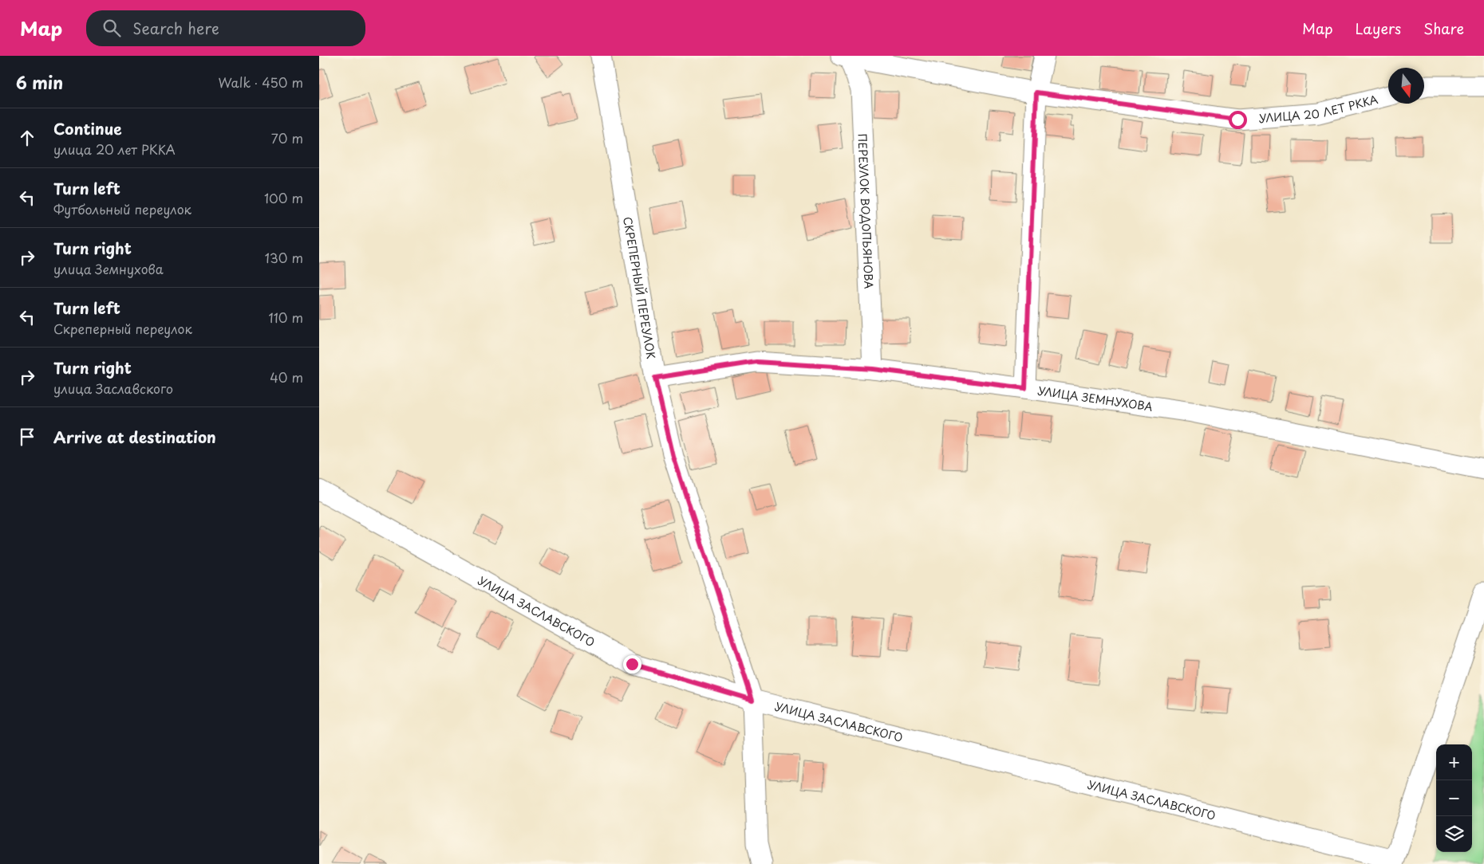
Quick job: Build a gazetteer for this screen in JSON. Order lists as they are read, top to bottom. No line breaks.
{"streets":{"street":["УЛИЦА 20 ЛЕТ РККА","ПЕРЕУЛОК ВОДОПЬЯНОВА","СКРЕПЕРНЫЙ ПЕРЕУЛОК","УЛИЦА ЗЕМНУХОВА","УЛИЦА ЗАСЛАВСКОГО"]},"crossings":[["УЛИЦА 20 ЛЕТ РККА","ПЕРЕУЛОК ВОДОПЬЯНОВА"],["ПЕРЕУЛОК ВОДОПЬЯНОВА","УЛИЦА ЗЕМНУХОВА"],["СКРЕПЕРНЫЙ ПЕРЕУЛОК","УЛИЦА ЗЕМНУХОВА"],["СКРЕПЕРНЫЙ ПЕРЕУЛОК","УЛИЦА ЗАСЛАВСКОГО"]],"north":"bottom","page":{"header":"Map","search":"Search here","nav":["Map","Layers","Share"],"heading":["6 min","Walk · 450 m"],"list":[["Continue","улица 20 лет РККА","70 m"],["Turn left","Футбольный переулок","100 m"],["Turn right","улица Земнухова","130 m"],["Turn left","Скреперный переулок","110 m"],["Turn right","улица Заславского","40 m"],"Arrive at destination"],"map_buttons":["+","−"]}}
